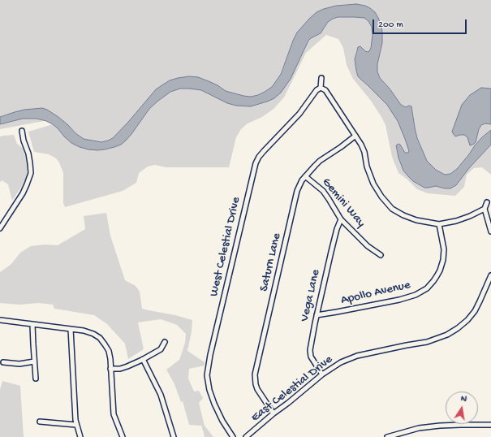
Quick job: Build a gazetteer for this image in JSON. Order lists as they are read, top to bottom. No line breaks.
{"streets":{"street":["Gemini Way","West Celestial Drive","Saturn Lane","Apollo Avenue","Vega Lane","East Celestial Drive"]},"crossings":[["Gemini Way","Saturn Lane"],["Gemini Way","Vega Lane"],["Saturn Lane","East Celestial Drive"],["Apollo Avenue","Vega Lane"],["Vega Lane","East Celestial Drive"]],"scale_bar":"200 m","north":"top"}
